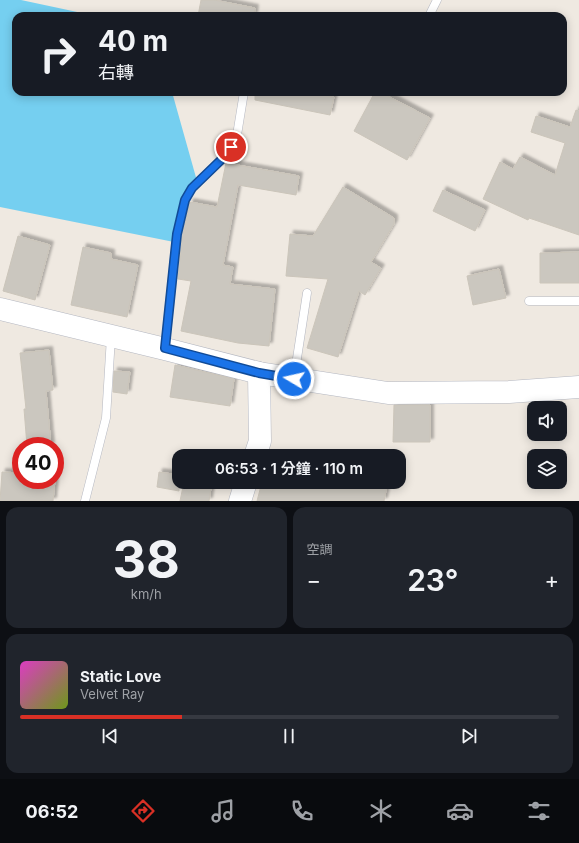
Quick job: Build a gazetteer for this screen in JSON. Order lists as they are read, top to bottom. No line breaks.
{"page":{"turn":["40 m","右轉"],"limit":"40","trip":"06:53 · 1 分鐘 · 110 m","tile":[["38","km/h"],"空調"],"heat":["−","23°","+"],"song":["Static Love","Velvet Ray"],"tabs":"06:52"}}
